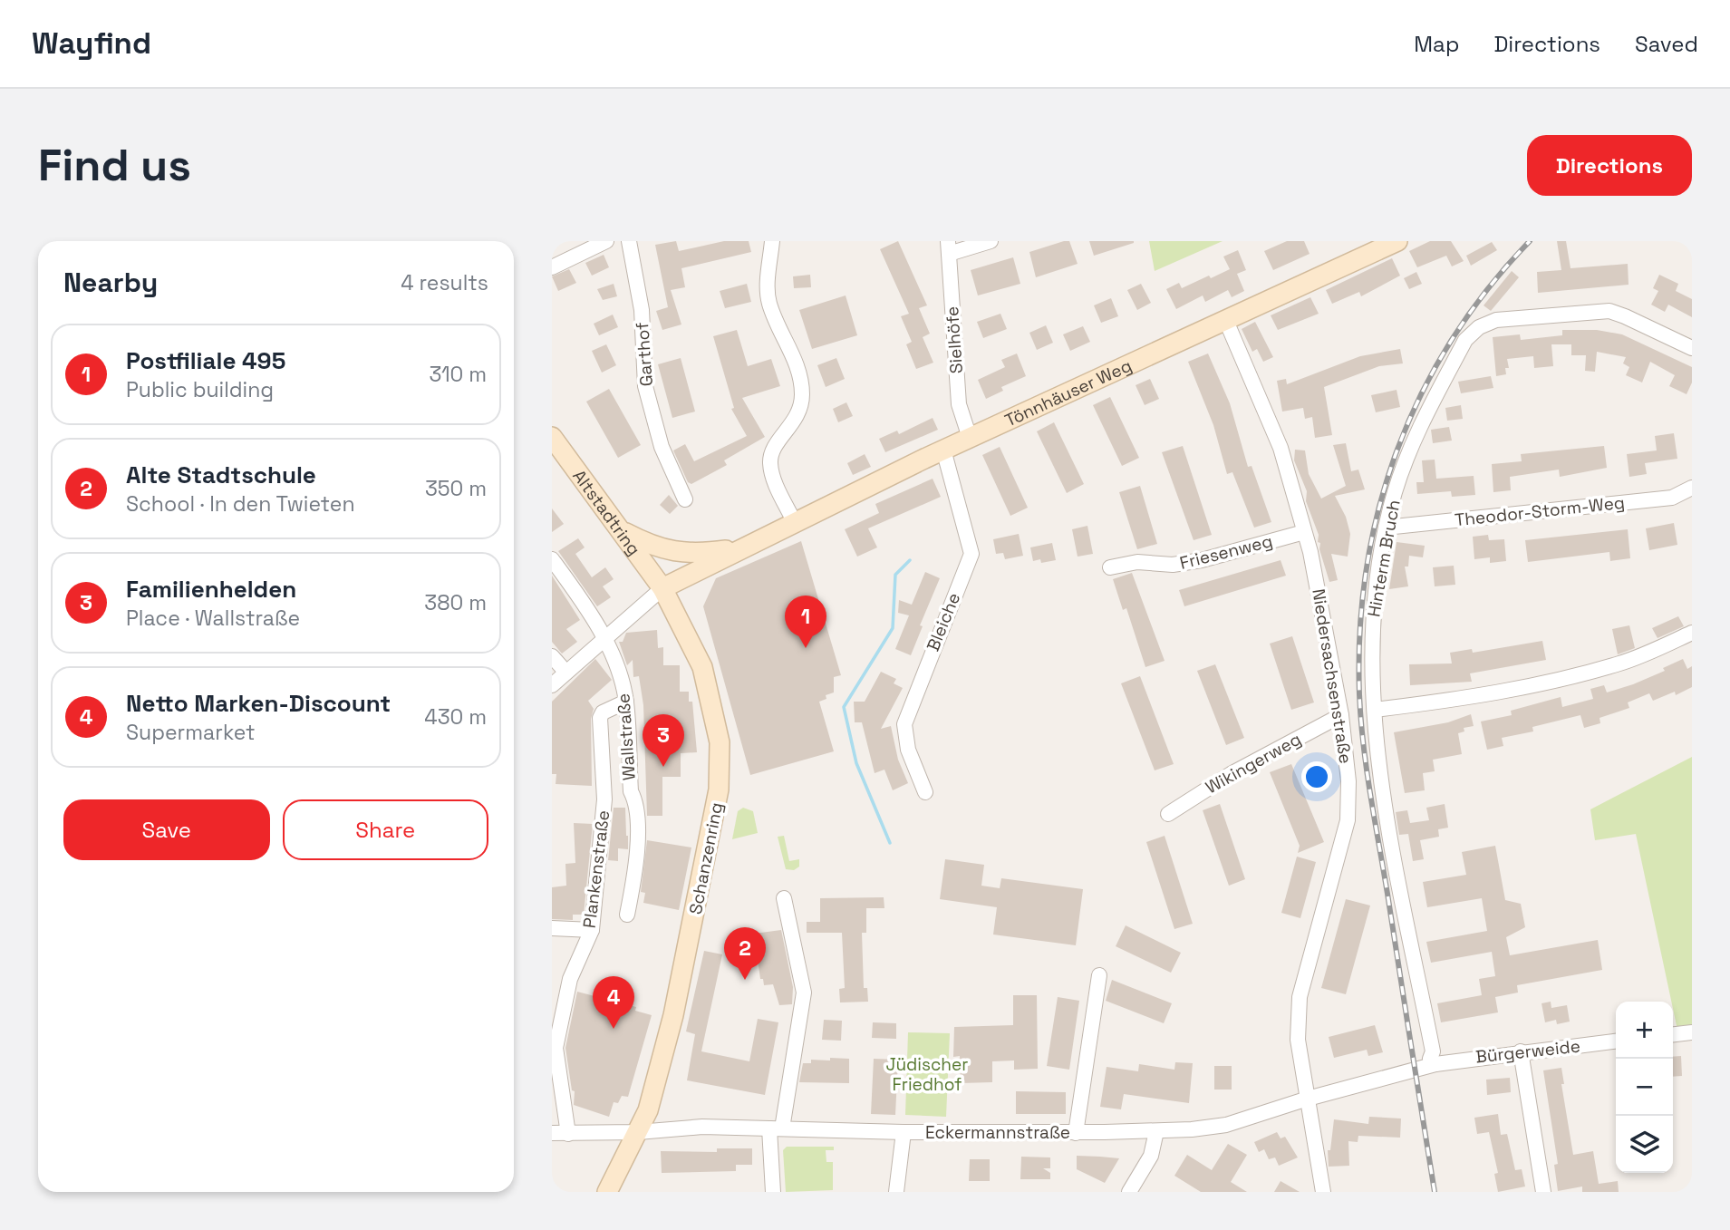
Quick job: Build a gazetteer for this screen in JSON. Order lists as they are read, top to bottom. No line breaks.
{"streets":{"main road":["Tönnhäuser Weg","Altstadtring","Schanzenring"],"street":["Sielhöfe","Garthof","Theodor-Storm-Weg","Friesenweg","Hinterm Bruch","Bleiche","Niedersachsenstraße","Wallstraße","Wikingerweg","Plankenstraße","Bürgerweide","Eckermannstraße"]},"crossings":[["Sielhöfe","Tönnhäuser Weg"],["Tönnhäuser Weg","Altstadtring"],["Tönnhäuser Weg","Bleiche"],["Tönnhäuser Weg","Niedersachsenstraße"],["Tönnhäuser Weg","Schanzenring"],["Theodor-Storm-Weg","Hinterm Bruch"],["Altstadtring","Schanzenring"],["Friesenweg","Niedersachsenstraße"],["Hinterm Bruch","Bürgerweide"],["Hinterm Bruch","Eckermannstraße"],["Niedersachsenstraße","Wikingerweg"],["Niedersachsenstraße","Eckermannstraße"],["Wallstraße","Plankenstraße"],["Schanzenring","Eckermannstraße"],["Plankenstraße","Eckermannstraße"],["Bürgerweide","Eckermannstraße"]],"parks":["Jüdischer Friedhof"],"page":{"header":"Wayfind","nav":["Map","Directions","Saved"],"buttons":["Directions",["Save","Share"]],"title":"Find us","heading":["Nearby","4 results"],"list":[{"mark":"1","name":"Postfiliale 495","note":"Public building","value":"310 m"},{"mark":"2","name":"Alte Stadtschule","note":"School · In den Twieten","value":"350 m"},{"mark":"3","name":"Familienhelden","note":"Place · Wallstraße","value":"380 m"},{"mark":"4","name":"Netto Marken-Discount","note":"Supermarket","value":"430 m"}],"pins":["1","3","2","4"],"map_buttons":["+","−"]}}
